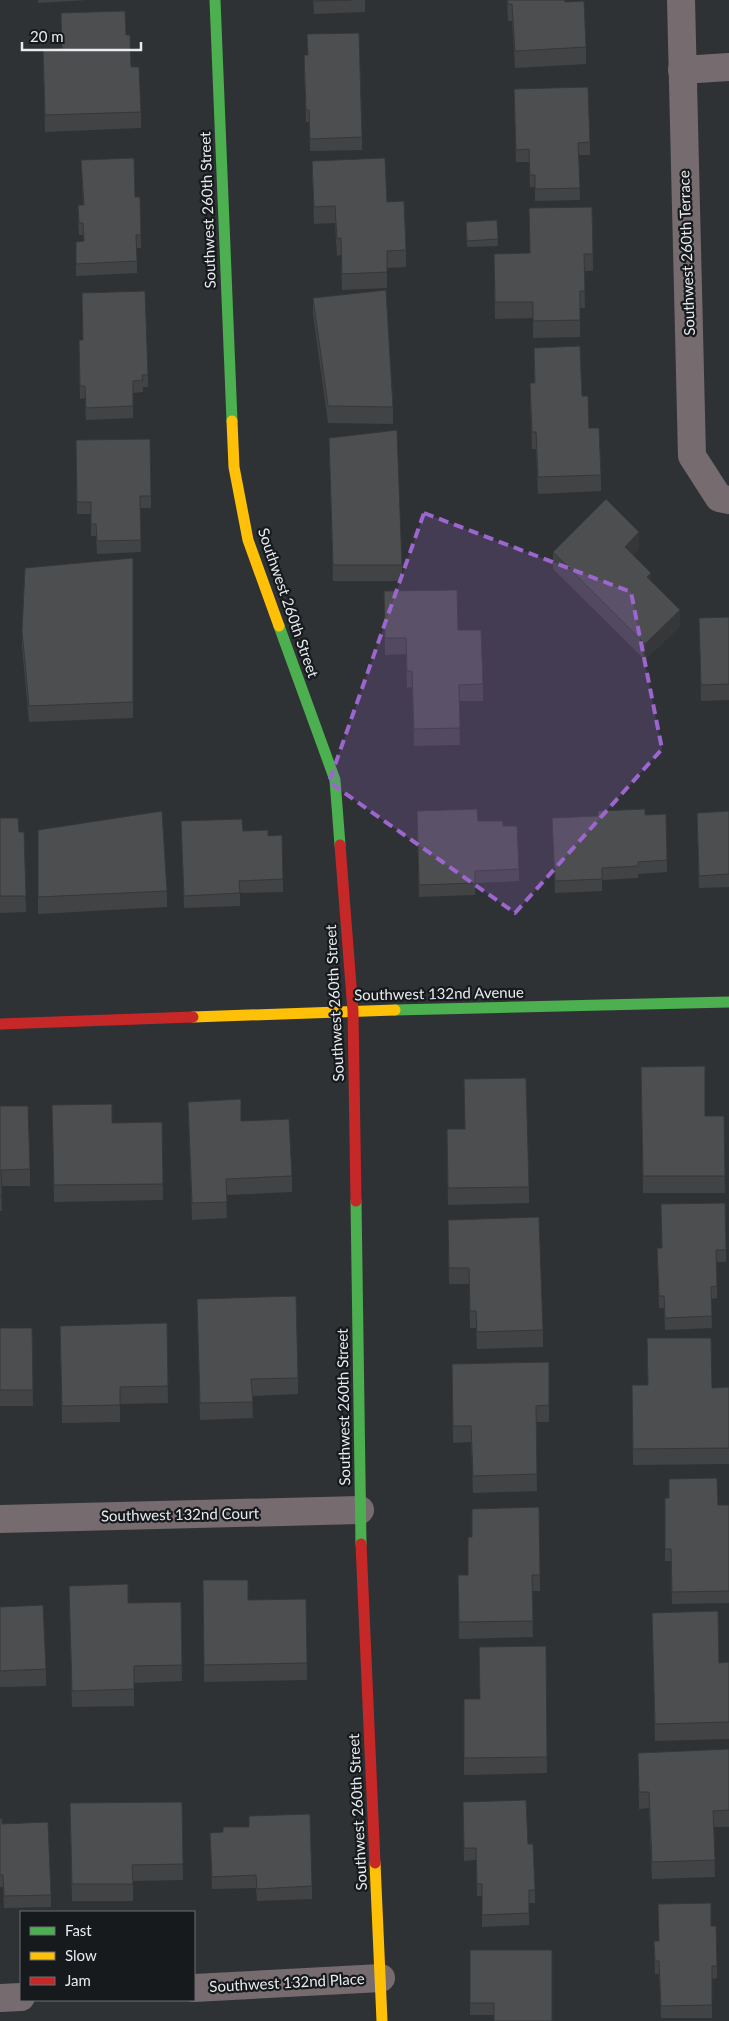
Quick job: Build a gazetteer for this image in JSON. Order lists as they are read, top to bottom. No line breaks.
{"streets":{"street":["Southwest 260th Street","Southwest 260th Terrace","Southwest 132nd Avenue","Southwest 132nd Court","Southwest 132nd Place"]},"crossings":[["Southwest 260th Street","Southwest 132nd Avenue"],["Southwest 260th Street","Southwest 132nd Court"],["Southwest 260th Street","Southwest 132nd Place"]],"legend":["Fast","Slow","Jam"],"scale_bar":"20 m"}
